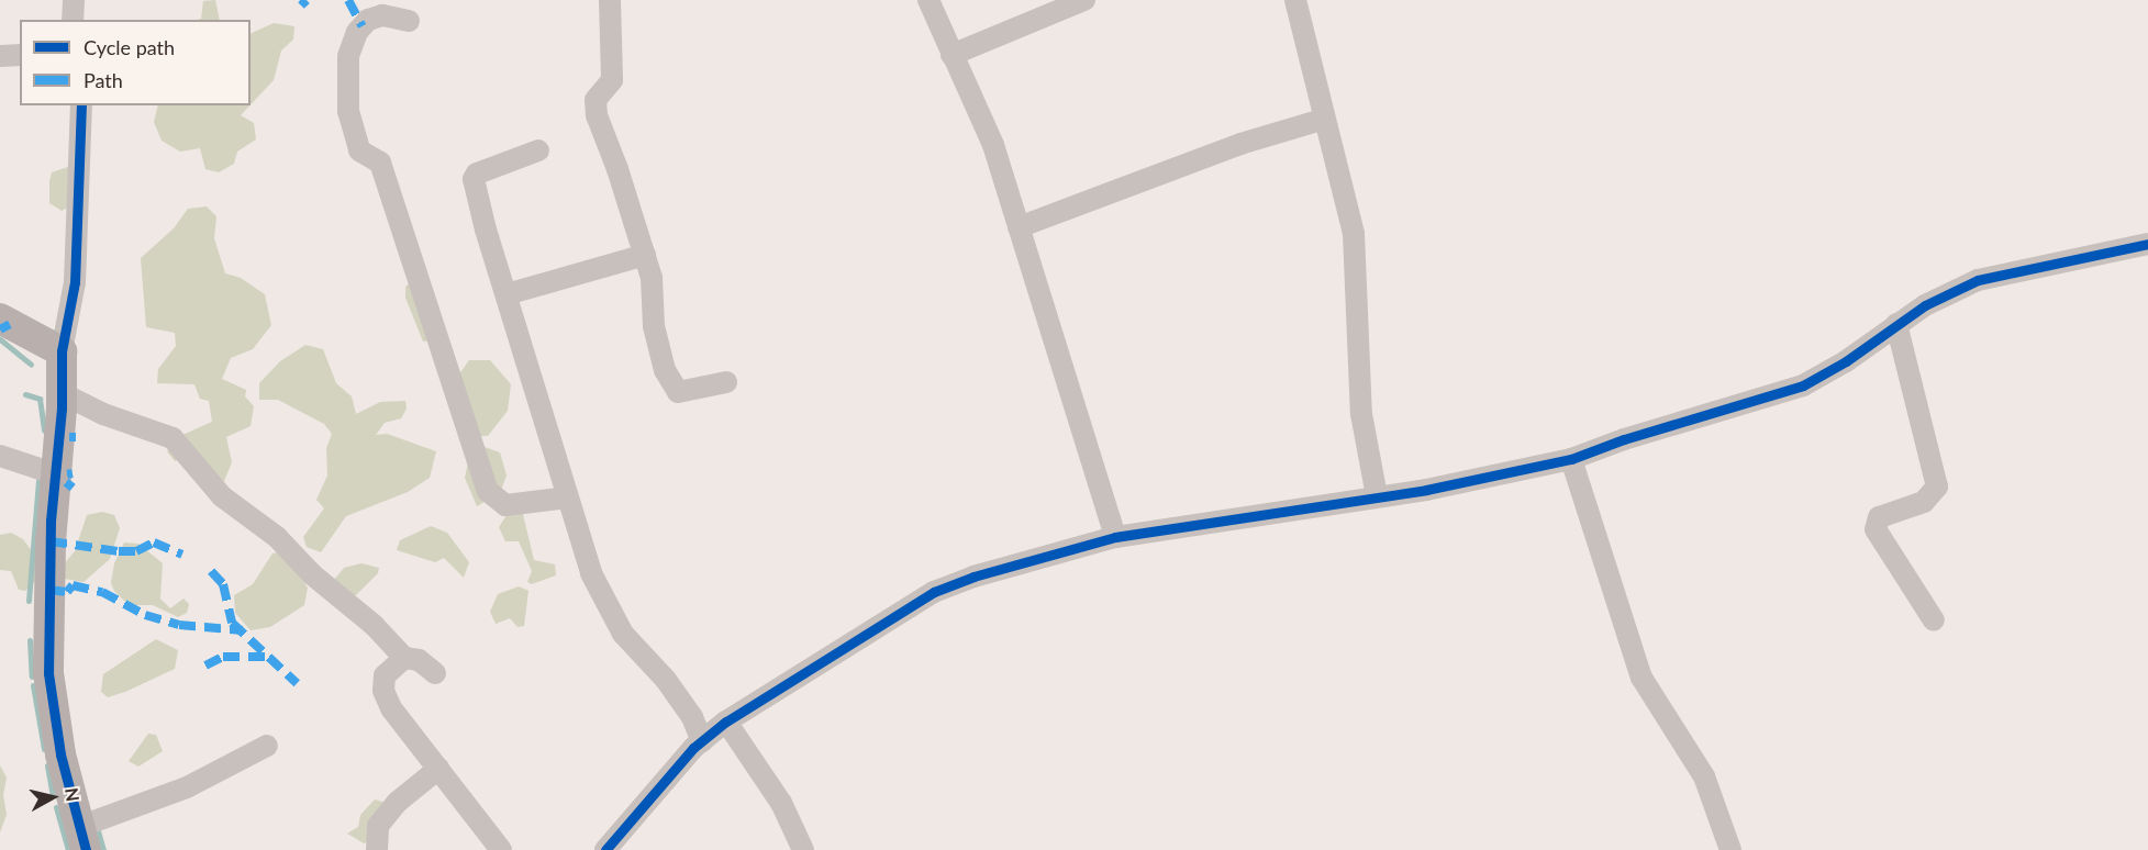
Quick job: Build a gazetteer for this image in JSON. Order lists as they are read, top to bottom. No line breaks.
{"legend":["Cycle path","Path"],"north":"right"}
